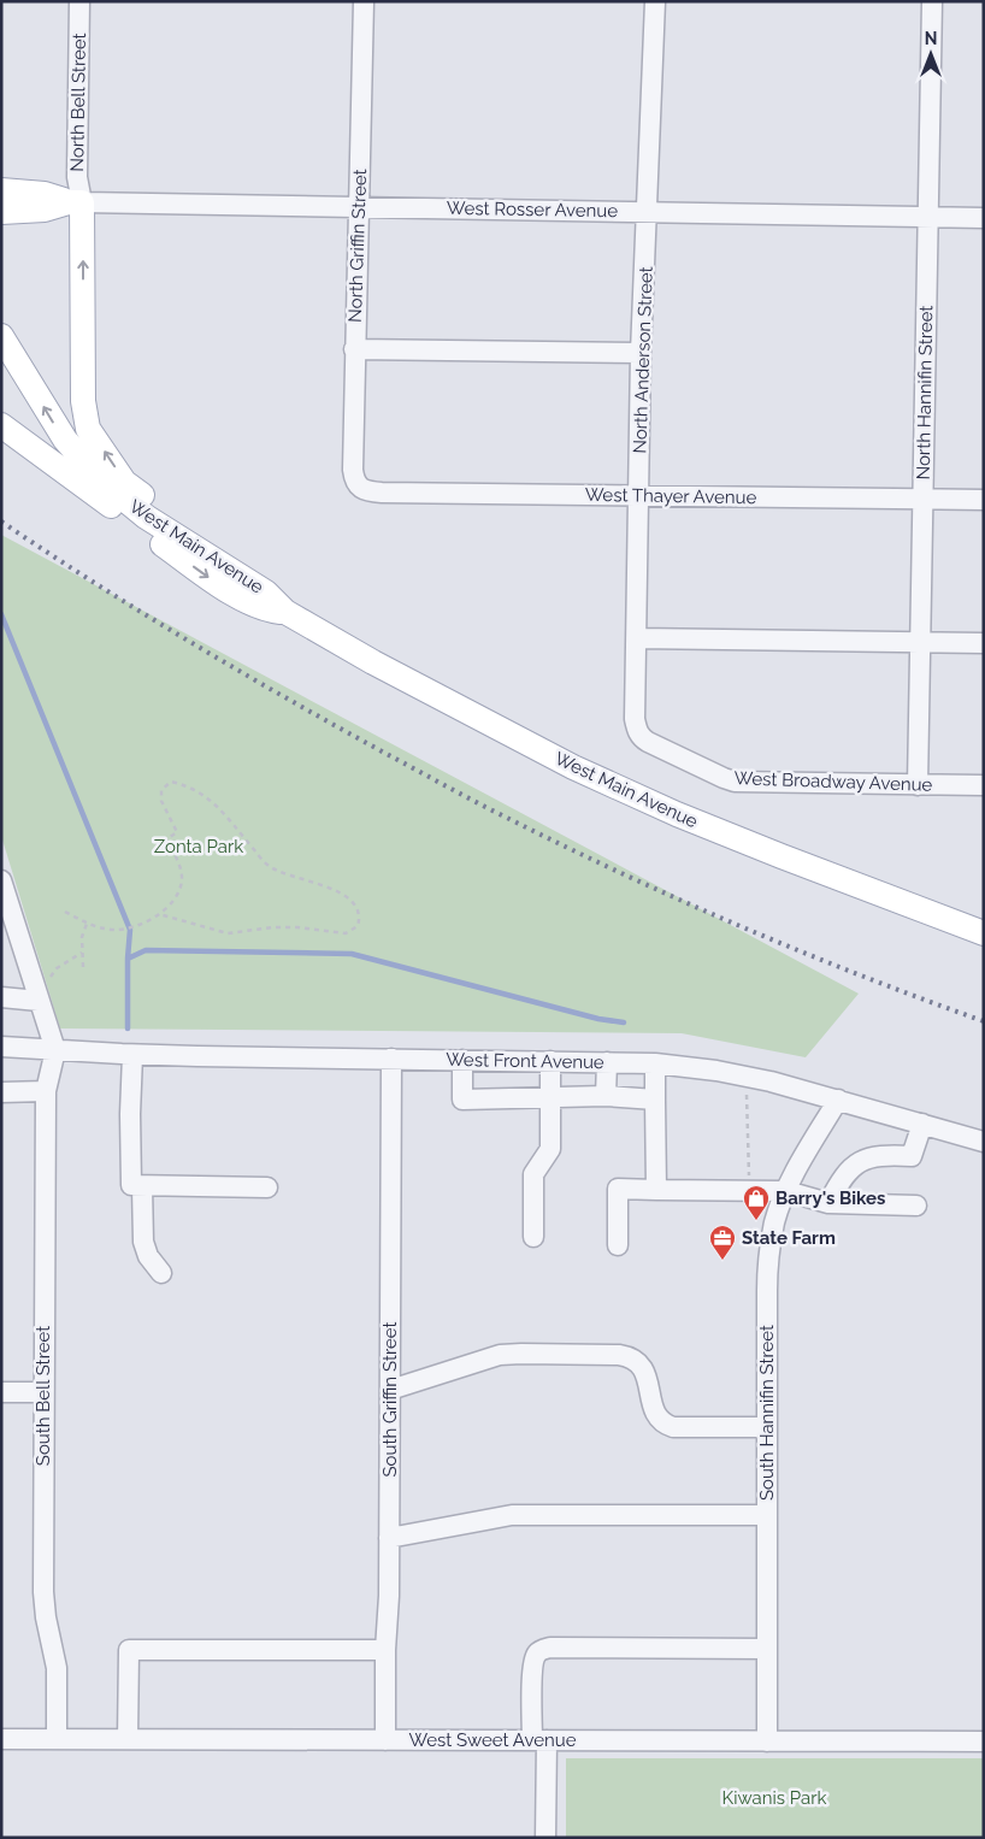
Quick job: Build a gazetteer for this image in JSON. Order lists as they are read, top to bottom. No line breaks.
{"streets":{"main road":["West Main Avenue"],"street":["North Bell Street","West Rosser Avenue","North Griffin Street","North Anderson Street","North Hannifin Street","West Thayer Avenue","West Broadway Avenue","West Front Avenue","South Bell Street","South Griffin Street","South Hannifin Street","West Sweet Avenue"]},"crossings":[["North Bell Street","West Rosser Avenue"],["West Rosser Avenue","North Griffin Street"],["West Rosser Avenue","North Anderson Street"],["West Rosser Avenue","North Hannifin Street"],["North Griffin Street","West Thayer Avenue"],["North Anderson Street","West Thayer Avenue"],["North Anderson Street","West Broadway Avenue"],["North Hannifin Street","West Thayer Avenue"],["North Hannifin Street","West Broadway Avenue"],["West Front Avenue","South Bell Street"],["West Front Avenue","South Griffin Street"],["West Front Avenue","South Hannifin Street"],["South Bell Street","West Sweet Avenue"],["South Griffin Street","West Sweet Avenue"],["South Hannifin Street","West Sweet Avenue"]],"parks":["Zonta Park","Kiwanis Park"],"places":{"shop":["Barry's Bikes"],"office":["State Farm"]},"north":"top"}
